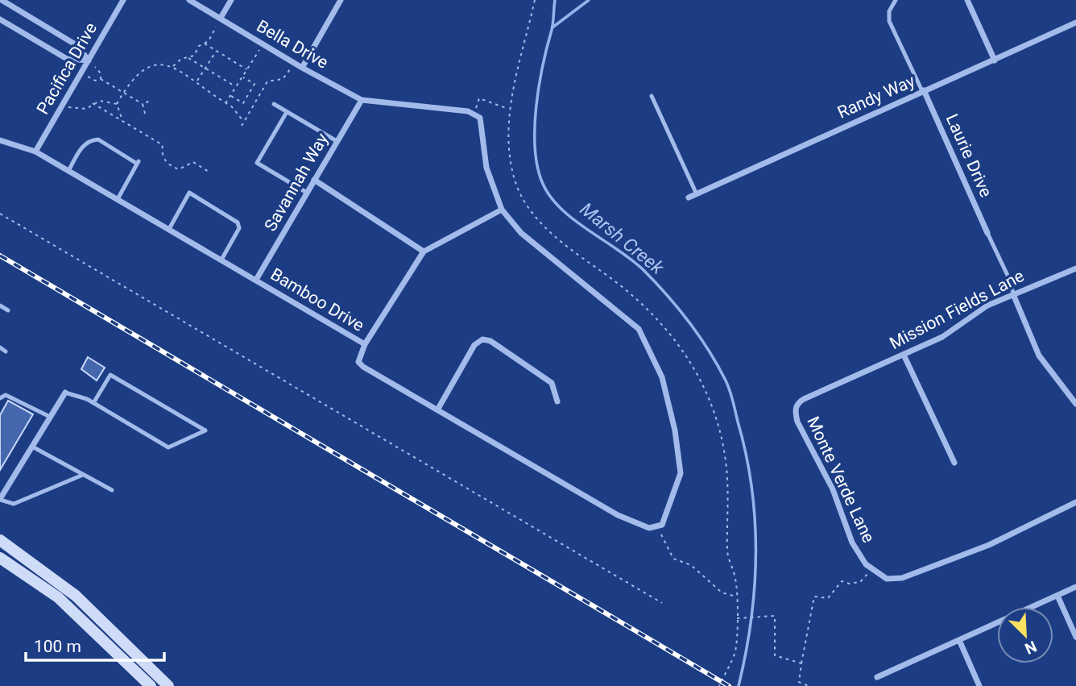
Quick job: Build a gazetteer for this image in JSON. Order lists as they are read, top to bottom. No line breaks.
{"streets":{"street":["Bella Drive","Pacifica Drive","Randy Way","Laurie Drive","Savannah Way","Bamboo Drive","Mission Fields Lane","Monte Verde Lane"]},"crossings":[["Bella Drive","Savannah Way"],["Pacifica Drive","Bamboo Drive"],["Randy Way","Laurie Drive"],["Savannah Way","Bamboo Drive"],["Mission Fields Lane","Monte Verde Lane"]],"water":["Marsh Creek"],"scale_bar":"100 m","north":"bottom right"}
